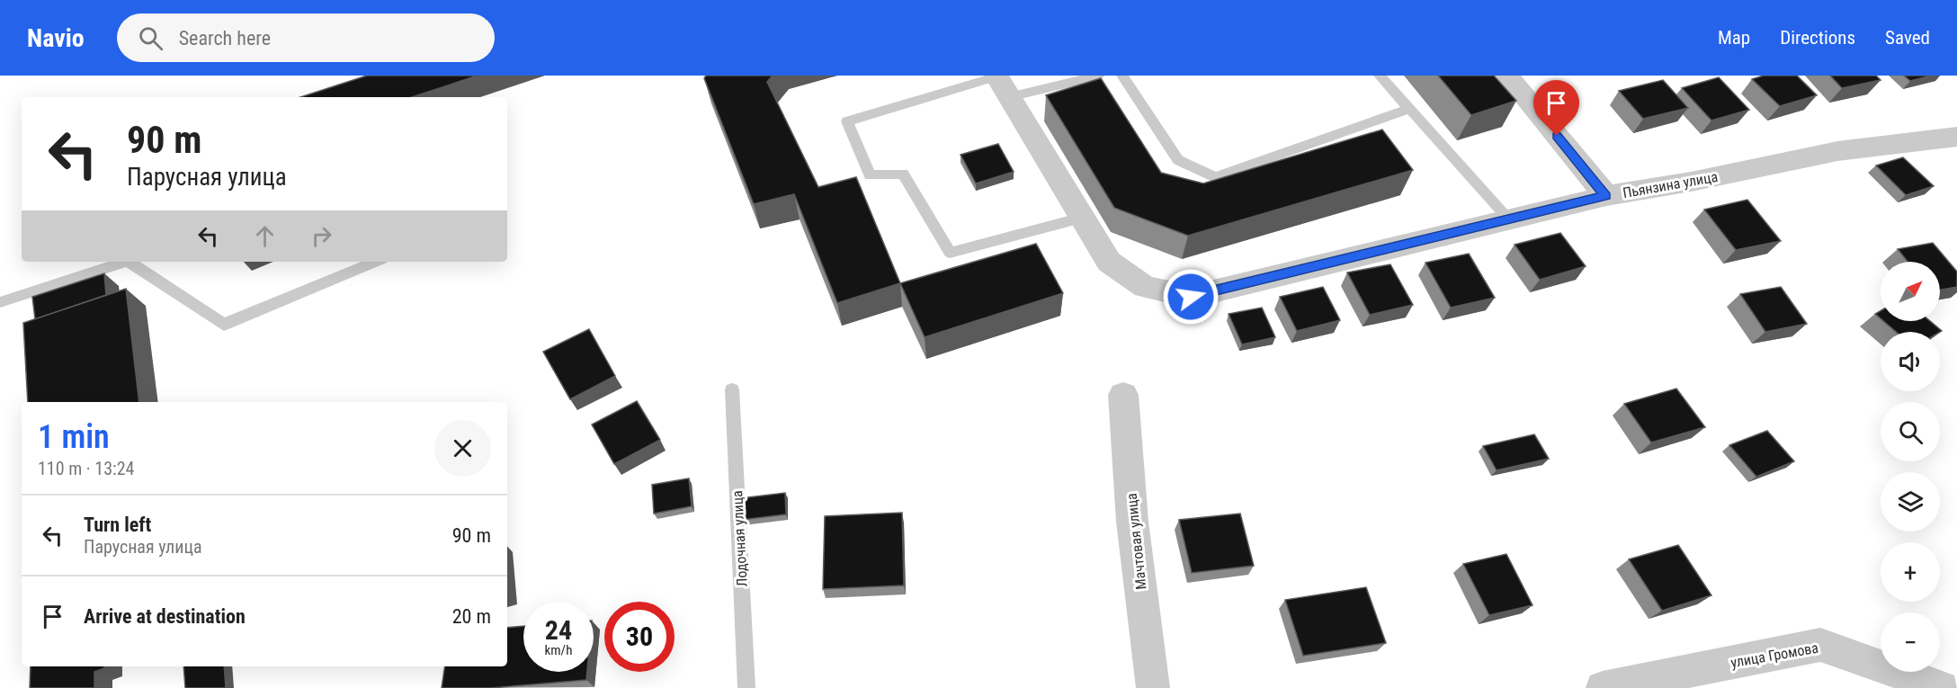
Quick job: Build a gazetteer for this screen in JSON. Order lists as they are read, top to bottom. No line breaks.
{"streets":{"street":["Пьянзина улица","Мачтовая улица","улица Громова"],"lane":["Лодочная улица"]},"north":"top right","page":{"header":"Navio","search":"Search here","nav":["Map","Directions","Saved"],"turn":["90 m","Парусная улица"],"map_buttons":["+","−"],"heading":["1 min","110 m · 13:24"],"list":[{"name":"Turn left","note":"Парусная улица","value":"90 m"},{"name":"Arrive at destination","value":"20 m"}],"speed":"24 km/h","limit":"30"}}
